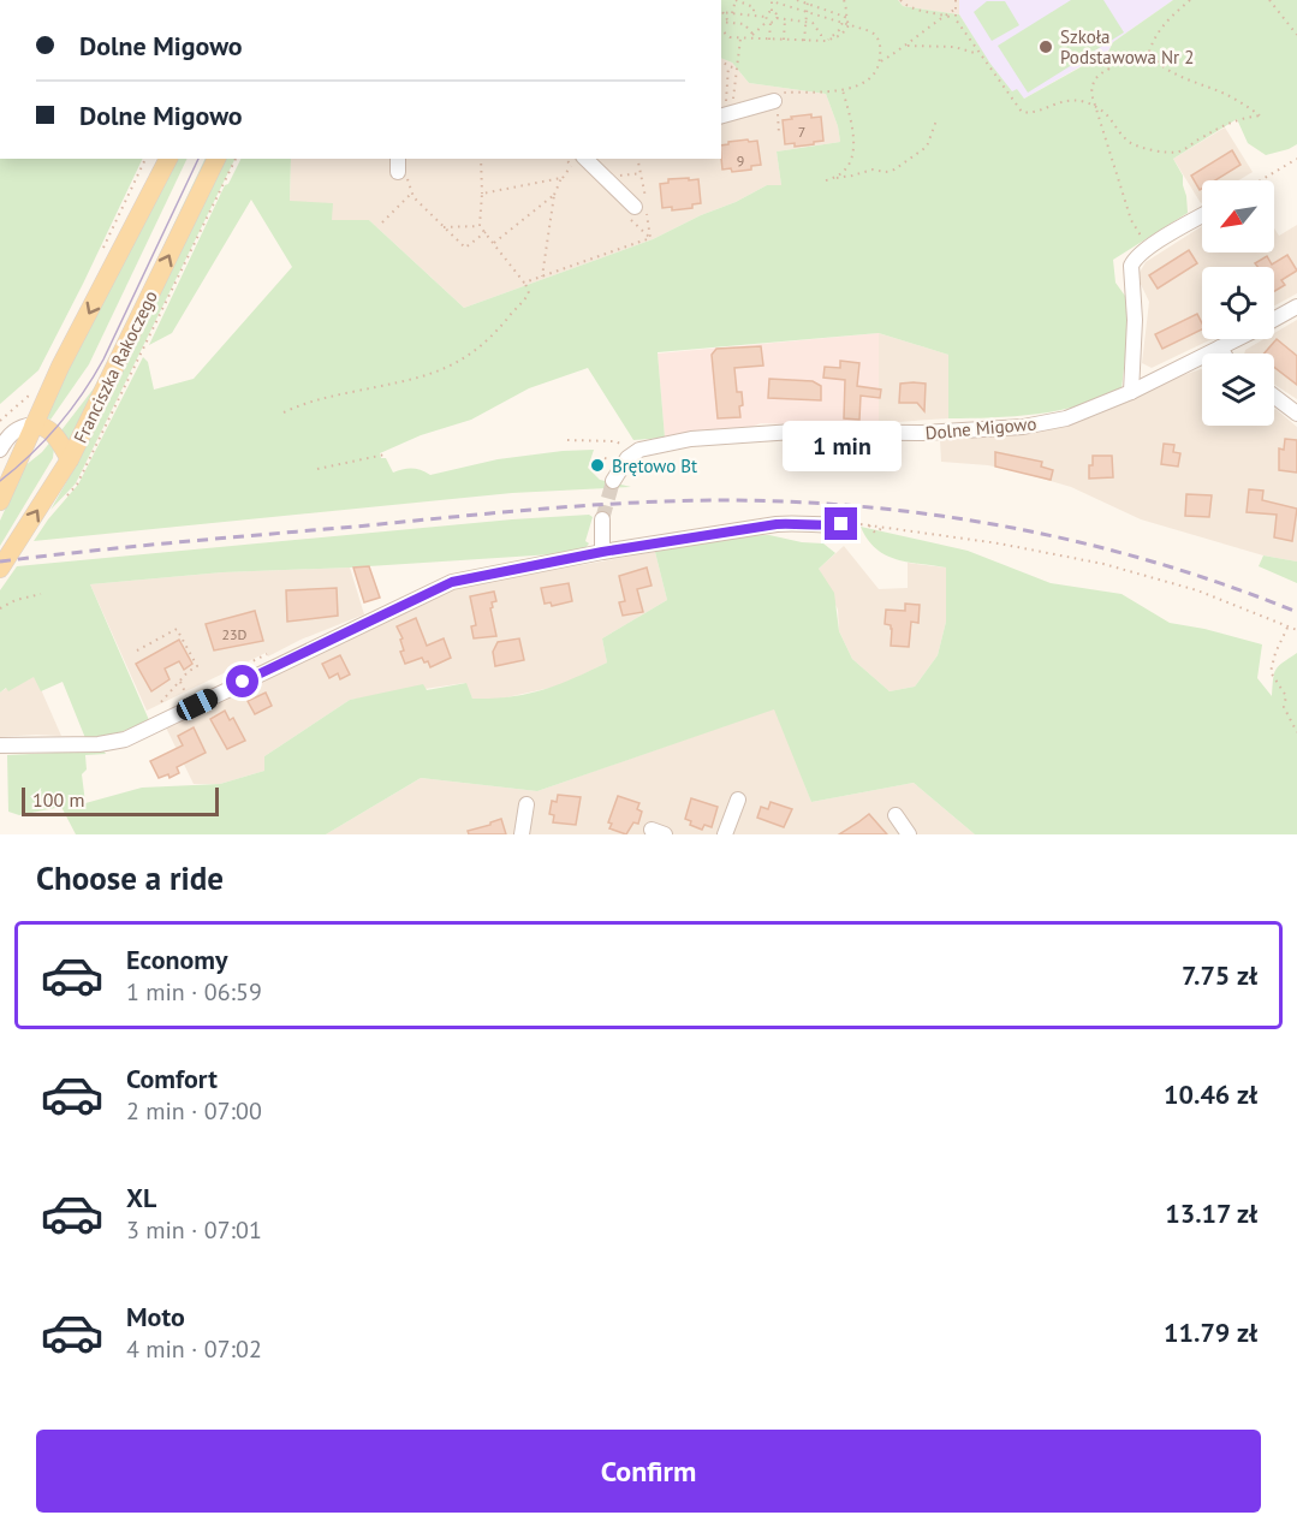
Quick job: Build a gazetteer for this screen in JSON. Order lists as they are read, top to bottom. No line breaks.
{"streets":{"main road":["Franciszka Rakoczego"],"street":["Dolne Migowo"]},"places":["Szkoła Podstawowa Nr 2","Brętowo Bt"],"house_numbers":["7","9","23D"],"scale_bar":"100 m","north":"bottom left","page":{"banner":["Dolne Migowo","Dolne Migowo"],"bubble":"1 min","scale":"100 m","heading":"Choose a ride","list":[{"name":"Economy","note":"1 min · 06:59","value":"7.75 zł"},{"name":"Comfort","note":"2 min · 07:00","value":"10.46 zł"},{"name":"XL","note":"3 min · 07:01","value":"13.17 zł"},{"name":"Moto","note":"4 min · 07:02","value":"11.79 zł"}],"buttons":"Confirm"}}
